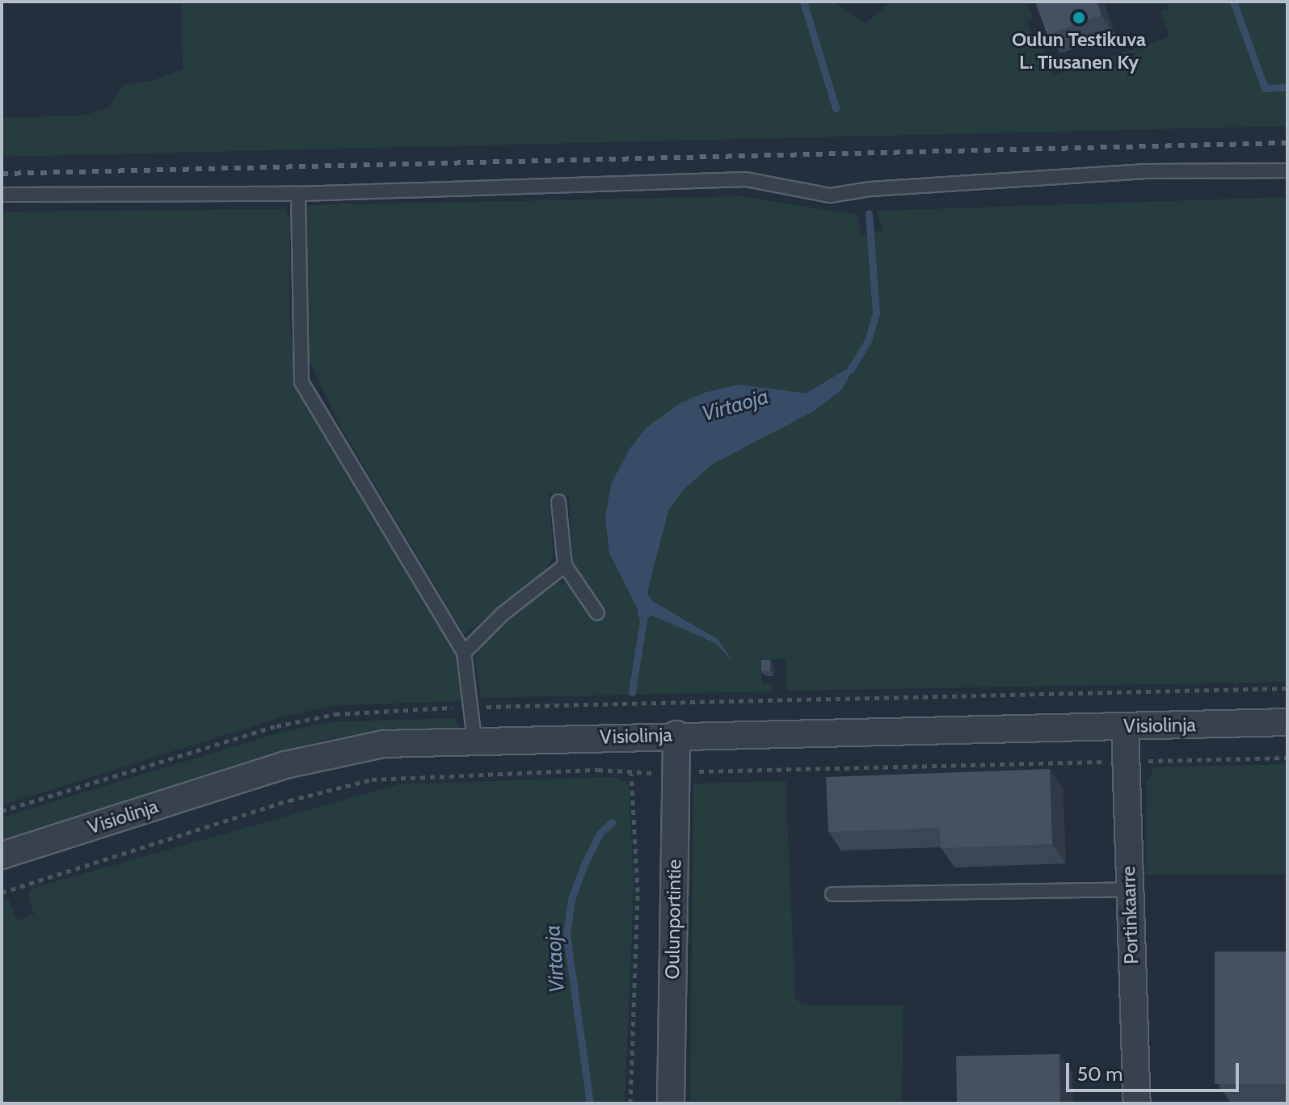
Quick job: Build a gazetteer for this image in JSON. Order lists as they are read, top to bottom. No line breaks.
{"streets":{"street":["Visiolinja","Portinkaarre","Oulunportintie"]},"crossings":[["Visiolinja","Portinkaarre"],["Visiolinja","Oulunportintie"]],"water":["Virtaoja"],"places":["Oulun Testikuva L. Tiusanen Ky"],"scale_bar":"50 m"}
